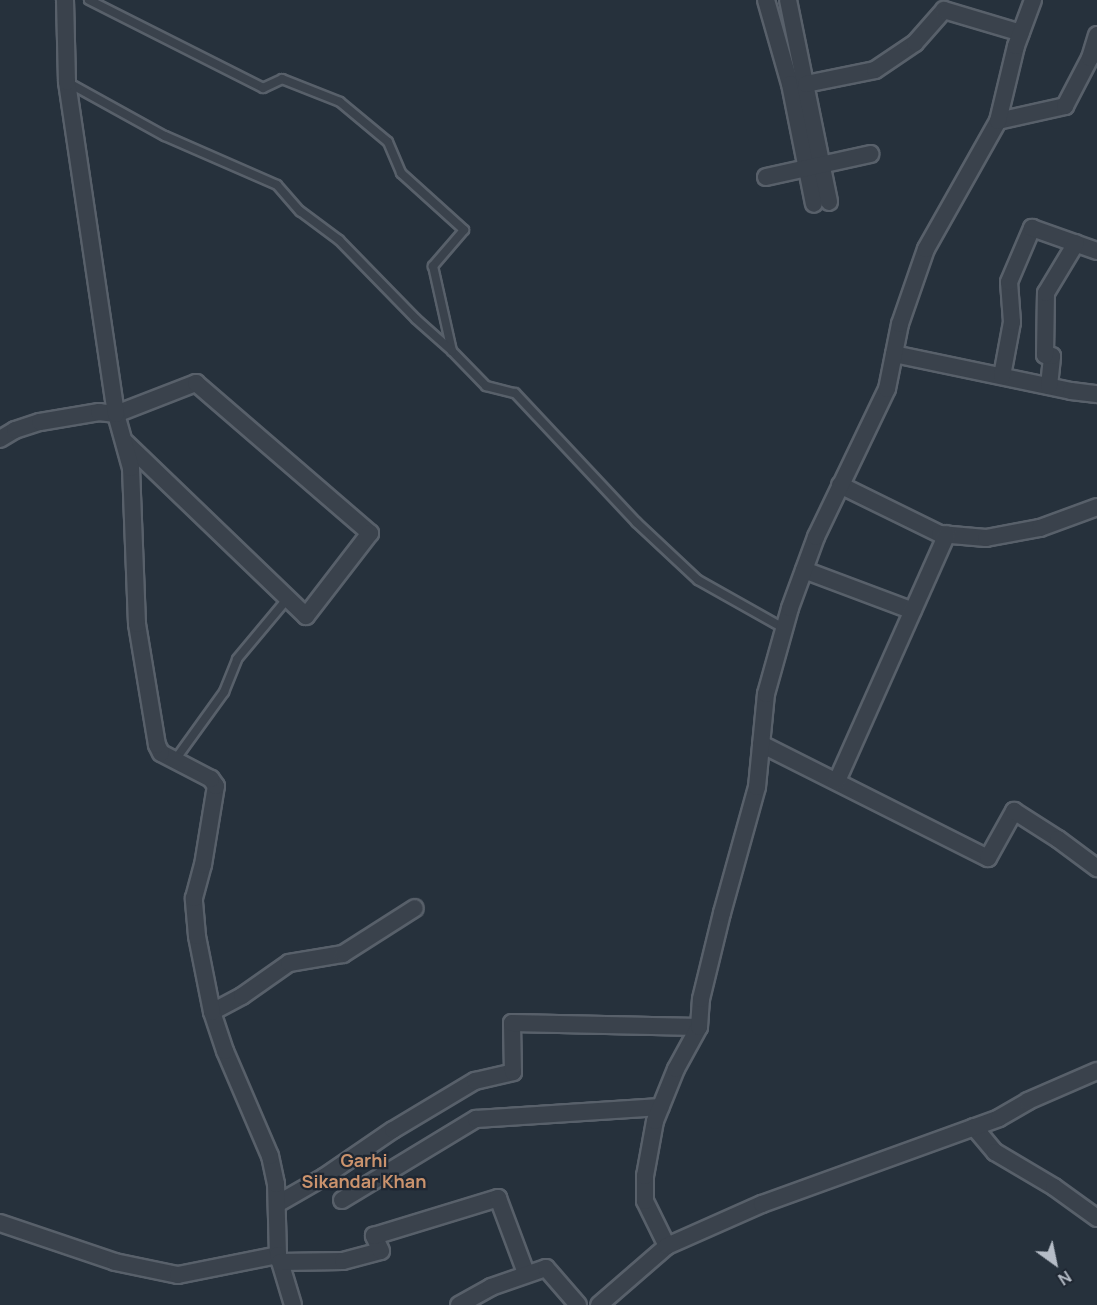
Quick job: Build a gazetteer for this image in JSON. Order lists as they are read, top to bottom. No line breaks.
{"districts":["Garhi Sikandar Khan"],"north":"bottom right"}
